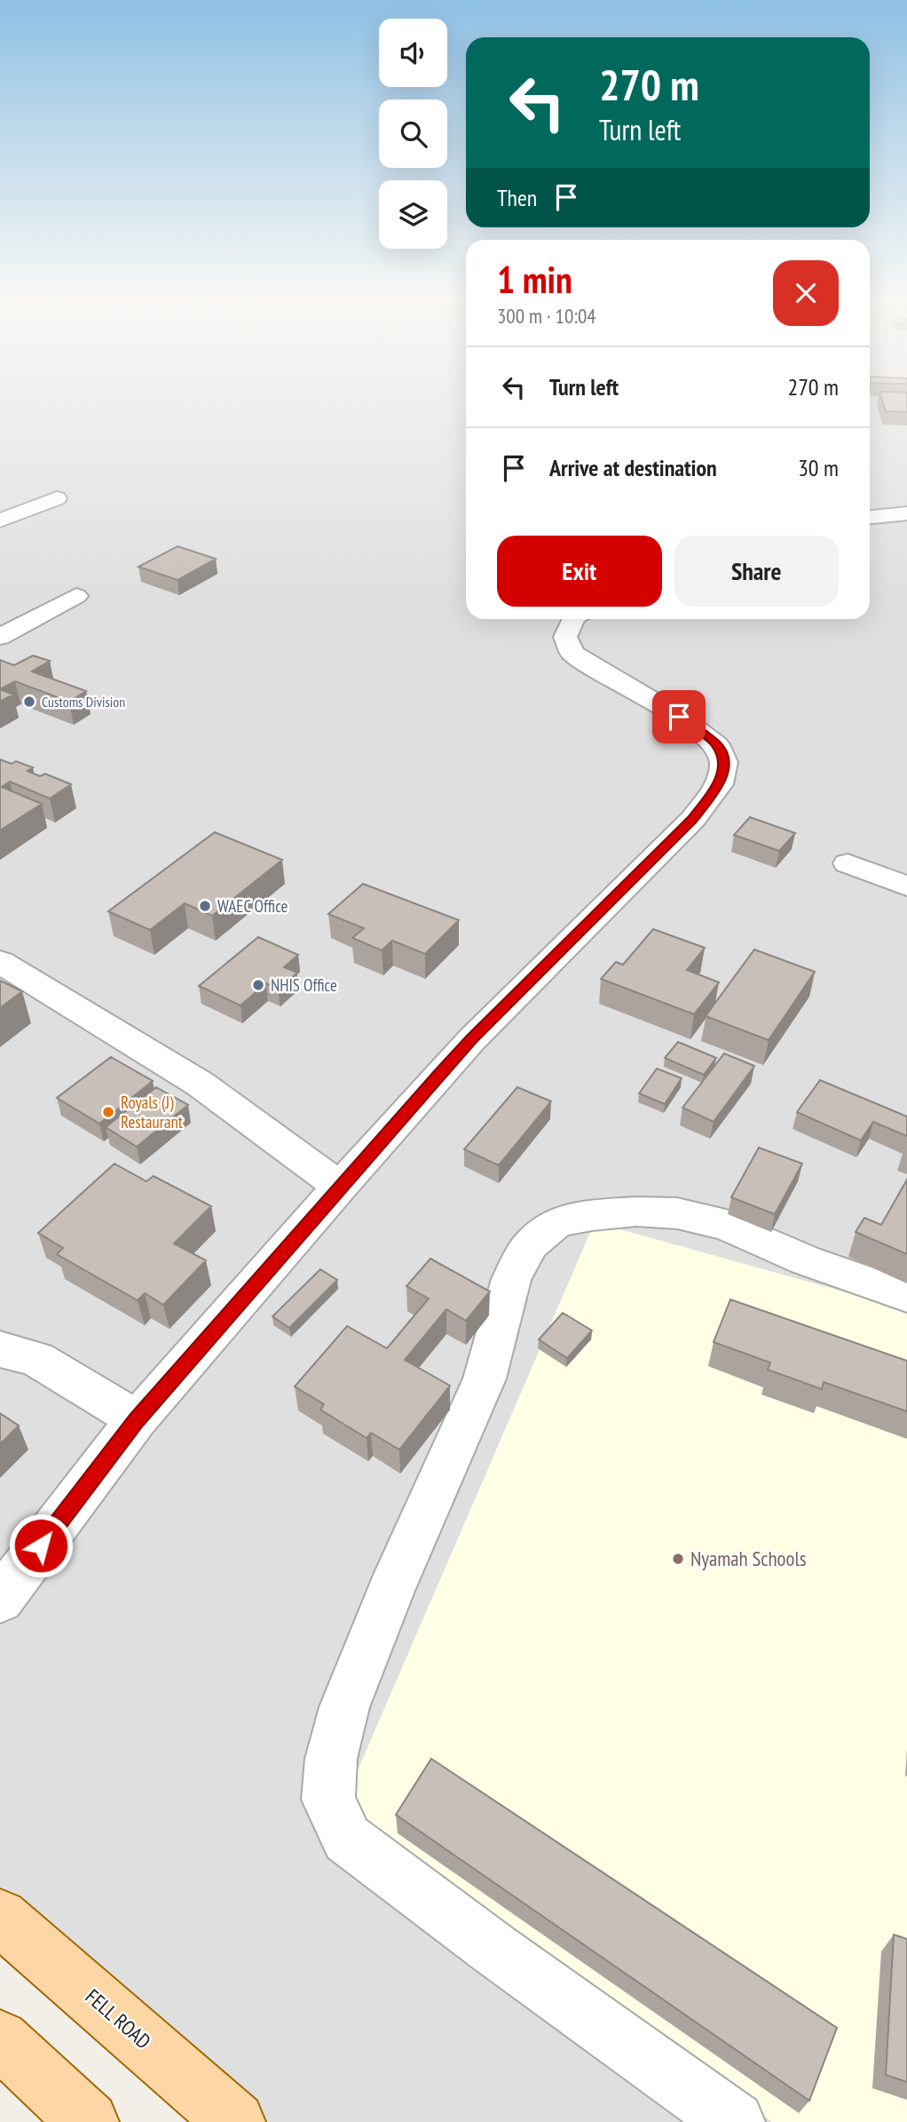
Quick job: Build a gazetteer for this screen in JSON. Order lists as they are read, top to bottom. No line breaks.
{"streets":{"main road":["FELL ROAD"]},"places":["Customs Division","WAEC Office","NHIS Office","Royals (J) Restaurant","Nyamah Schools"],"page":{"turn":["270 m","Turn left"],"then":"Then","heading":["1 min","300 m · 10:04"],"list":[{"name":"Turn left","value":"270 m"},{"name":"Arrive at destination","value":"30 m"}],"buttons":["Exit","Share"]}}
